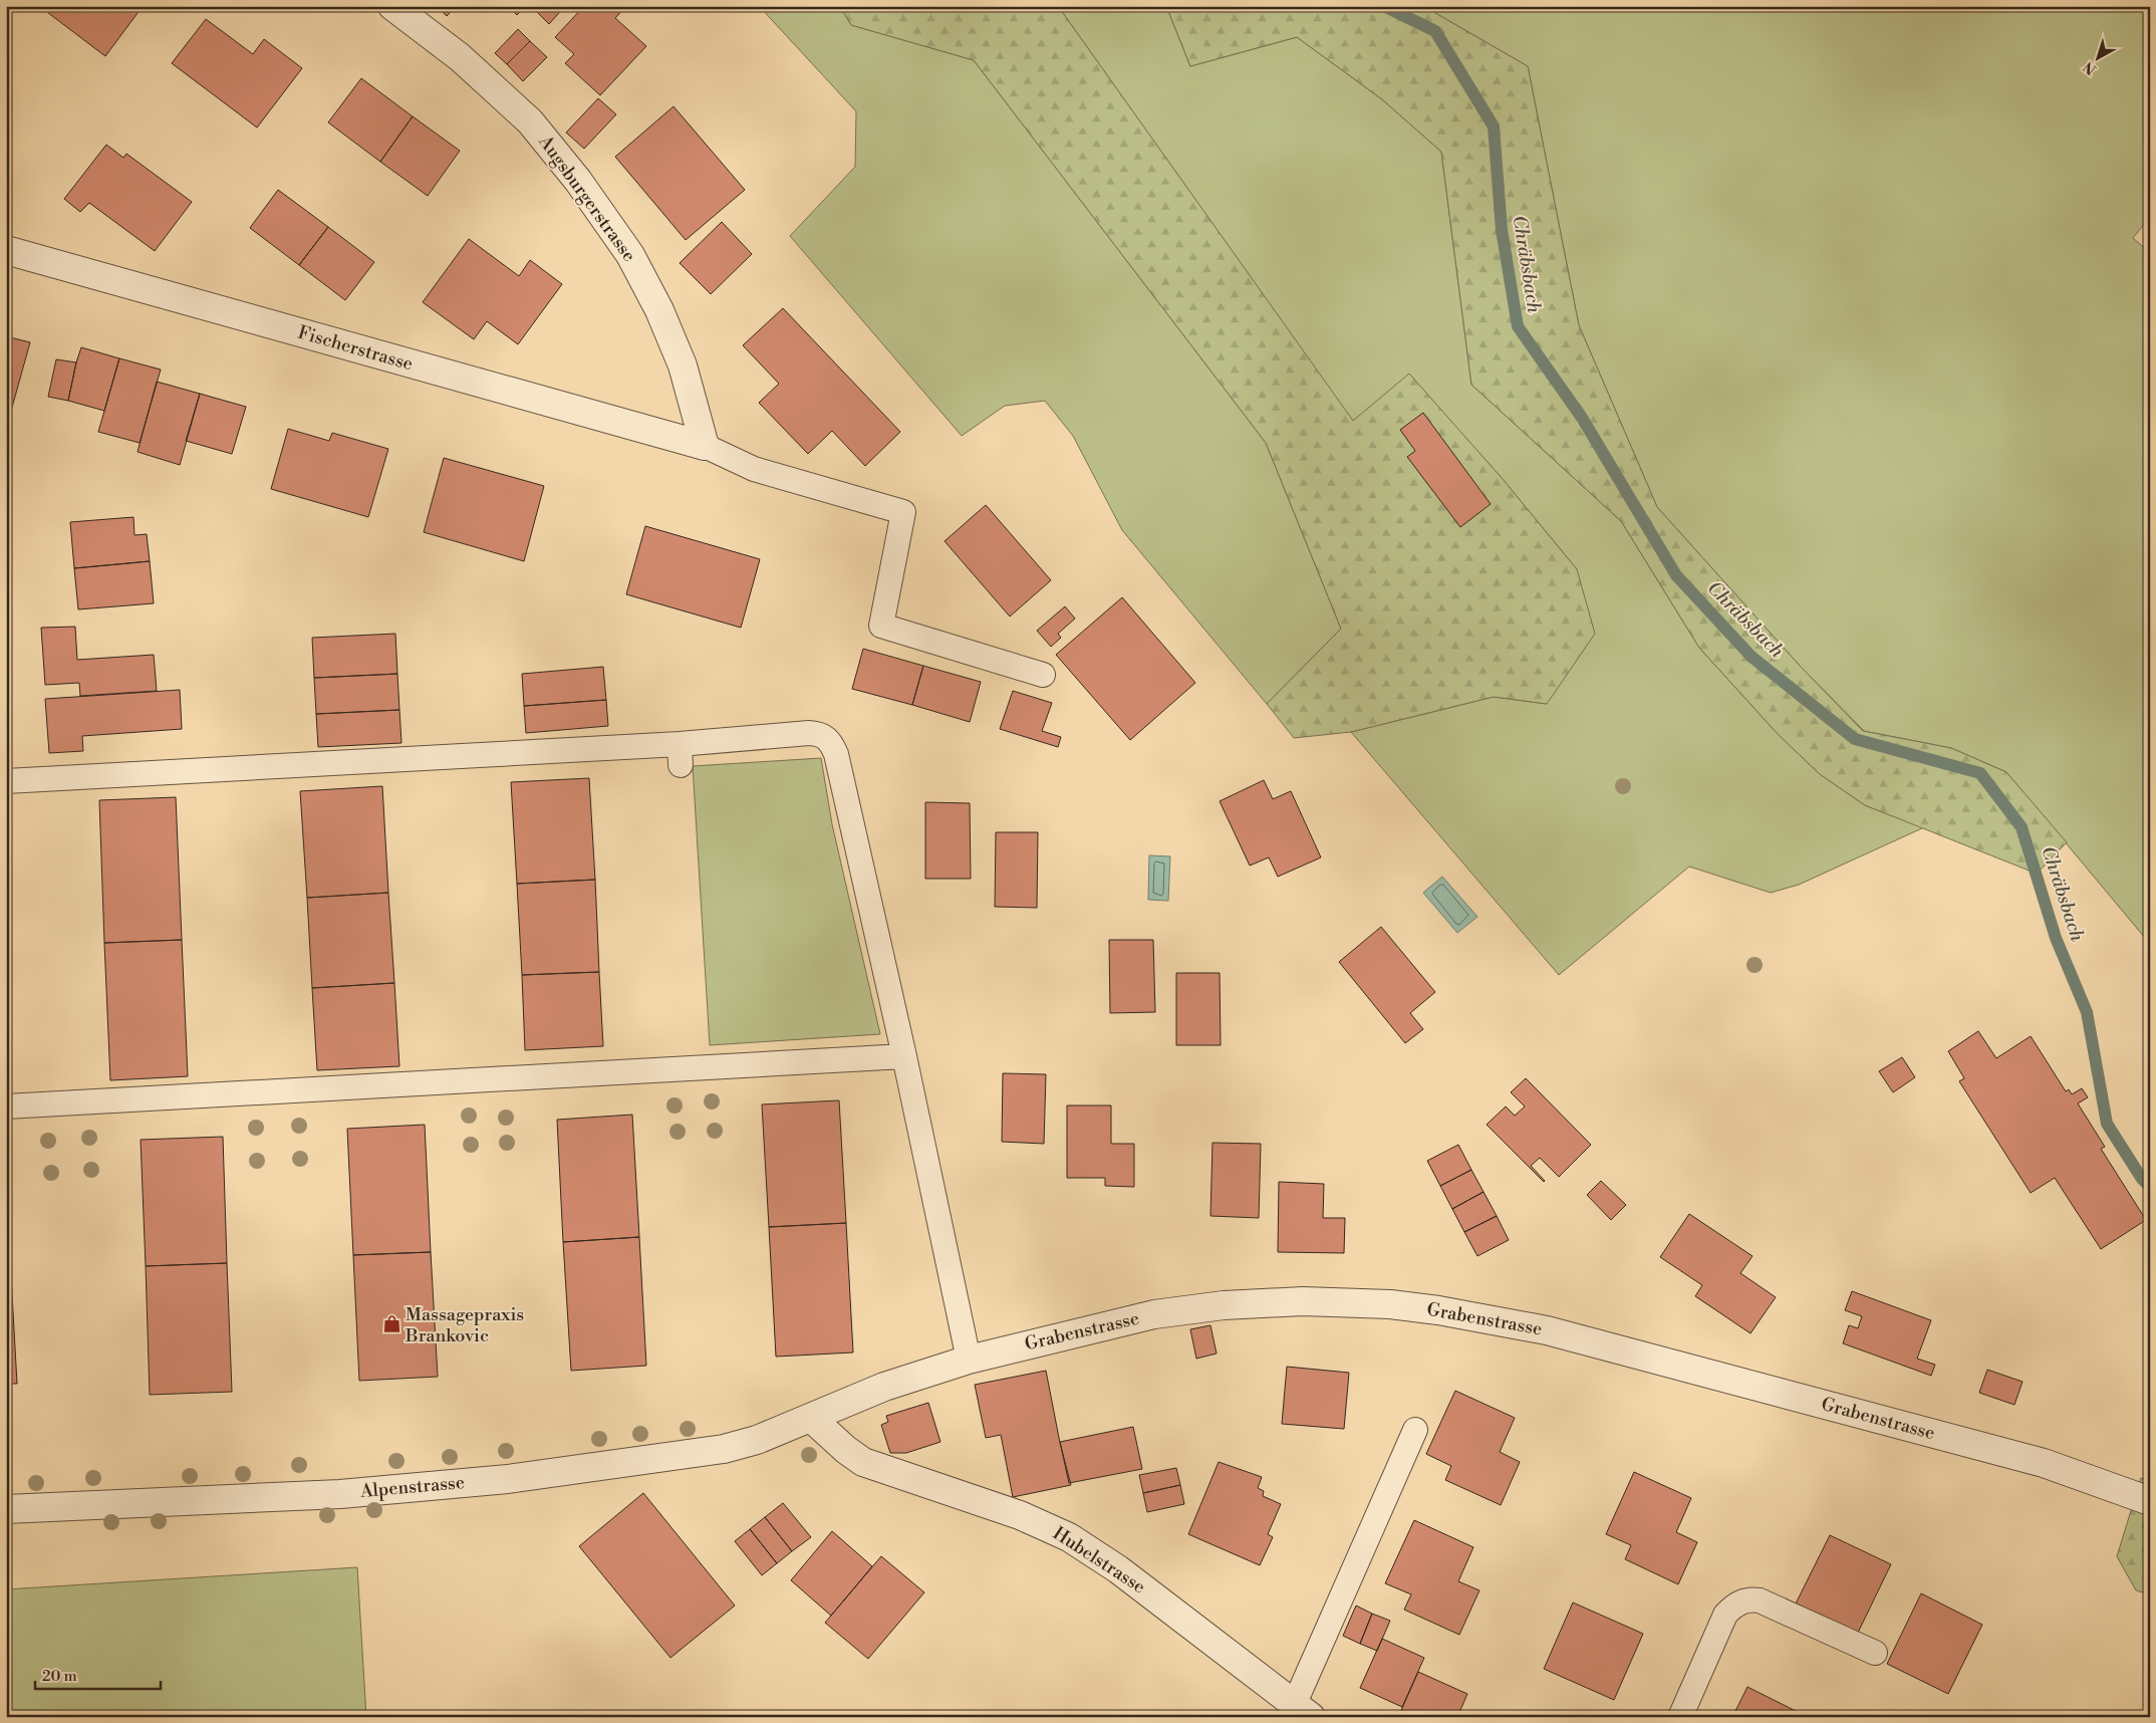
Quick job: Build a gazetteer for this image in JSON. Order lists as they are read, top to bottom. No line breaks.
{"streets":{"street":["Augsburgerstrasse","Fischerstrasse","Grabenstrasse","Alpenstrasse","Hubelstrasse"]},"crossings":[["Augsburgerstrasse","Fischerstrasse"],["Grabenstrasse","Alpenstrasse"],["Grabenstrasse","Hubelstrasse"],["Alpenstrasse","Hubelstrasse"]],"water":["Chräbsbach"],"places":{"shop":["Massagepraxis Brankovic"]},"scale_bar":"20 m","north":"bottom left"}
